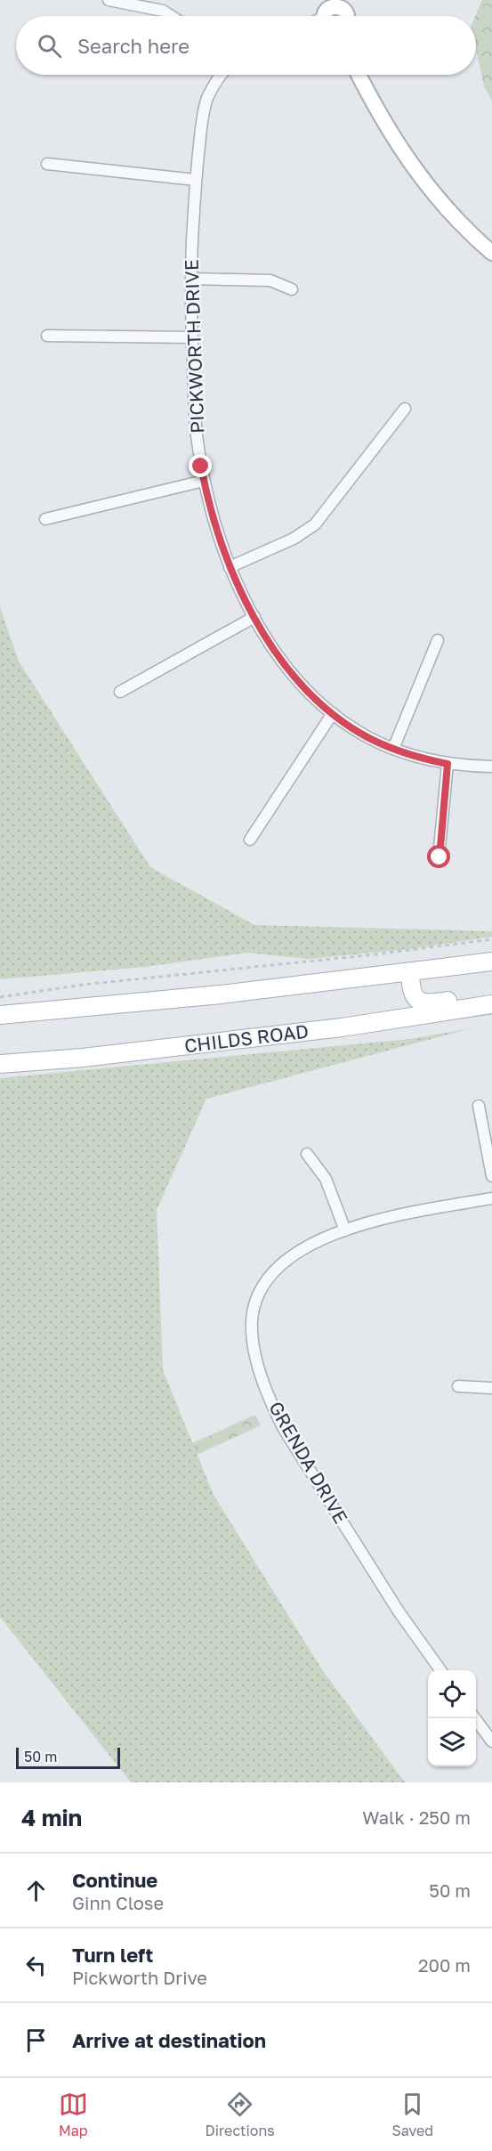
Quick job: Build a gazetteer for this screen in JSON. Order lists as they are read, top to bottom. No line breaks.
{"streets":{"main road":["CHILDS ROAD"],"street":["PICKWORTH DRIVE","GRENDA DRIVE"]},"scale_bar":"50 m","page":{"search":"Search here","scale":"50 m","heading":["4 min","Walk · 250 m"],"list":[["Continue","Ginn Close","50 m"],["Turn left","Pickworth Drive","200 m"],"Arrive at destination"],"nav":["Map","Directions","Saved"]}}
